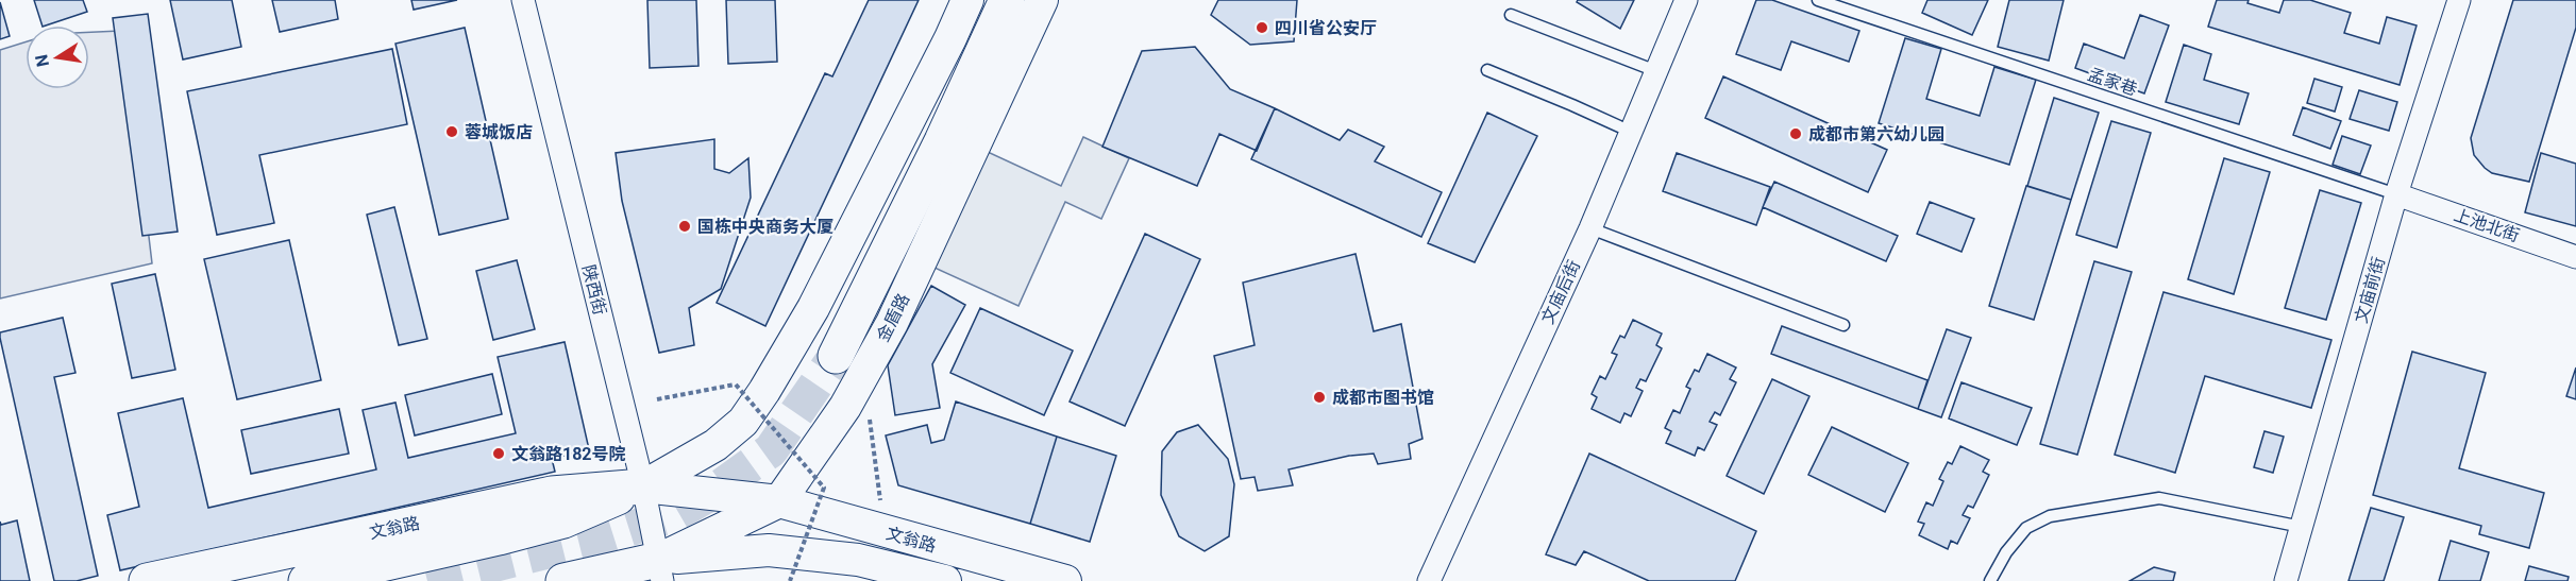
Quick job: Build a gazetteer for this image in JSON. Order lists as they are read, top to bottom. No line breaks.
{"streets":{"main road":["金盾路","文翁路"],"street":["上池北街","陕西街","文庙前街","文庙后街"],"lane":["孟家巷"]},"crossings":[["孟家巷","上池北街"],["孟家巷","文庙前街"],["上池北街","文庙前街"],["陕西街","文翁路"],["金盾路","文翁路"]],"places":["四川省公安厅","蓉城饭店","成都市第六幼儿园","国栋中央商务大厦","成都市图书馆","文翁路182号院"],"north":"left"}
